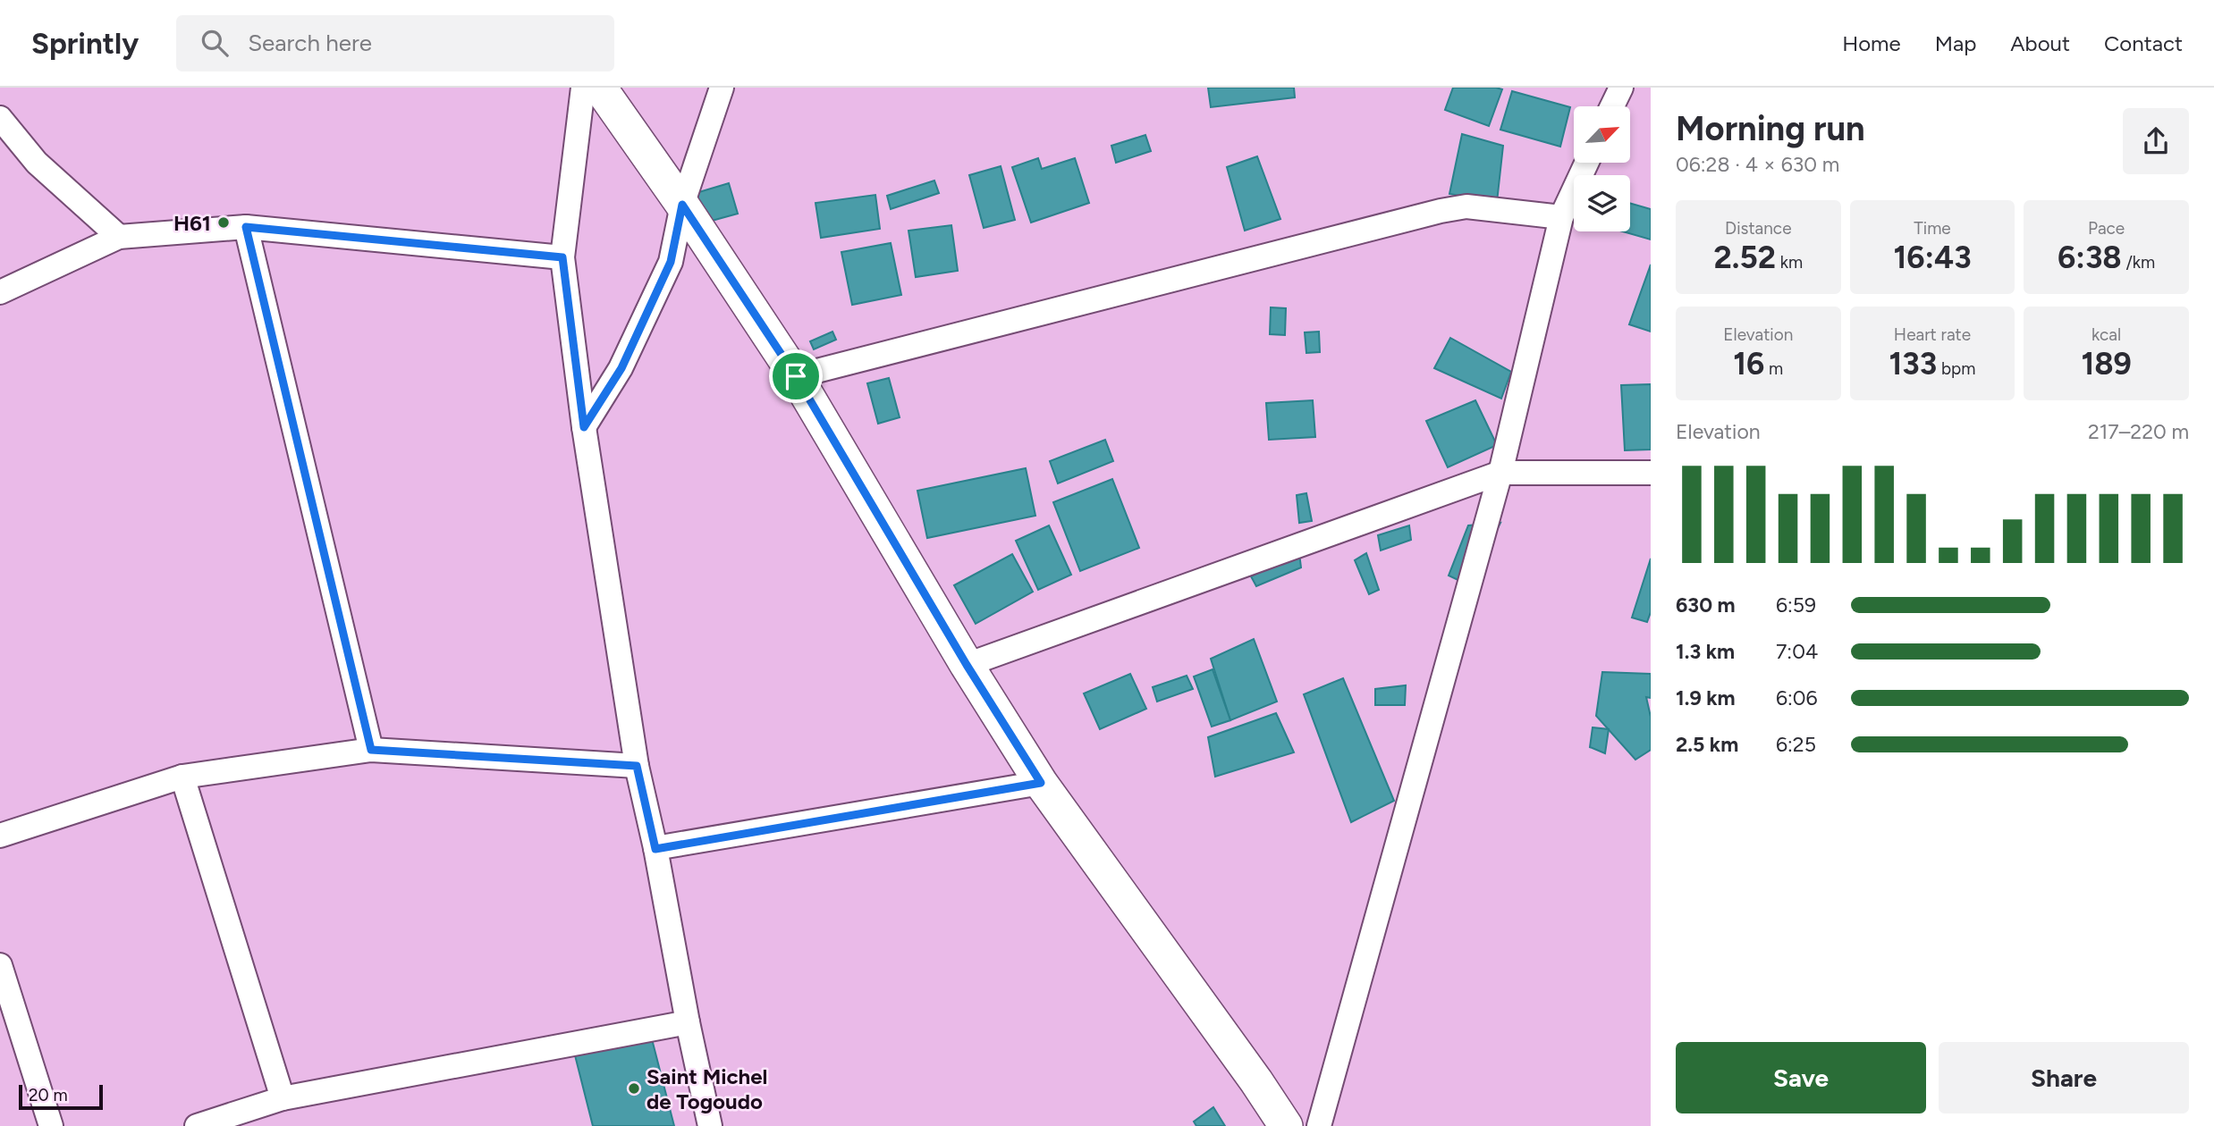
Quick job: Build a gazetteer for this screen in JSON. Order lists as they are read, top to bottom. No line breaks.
{"places":["H61","Saint Michel de Togoudo"],"scale_bar":"20 m","north":"top right","page":{"header":"Sprintly","search":"Search here","nav":["Home","Map","About","Contact"],"heading":["Morning run","06:28 · 4 × 630 m"],"stats":[["Distance","2.52 km"],["Time","16:43"],["Pace","6:38 /km"],["Elevation","16 m"],["Heart rate","133 bpm"],["kcal","189"]],"chart":["Elevation","217–220 m"],"list":[{"name":"630 m","note":"6:59"},{"name":"1.3 km","note":"7:04"},{"name":"1.9 km","note":"6:06"},{"name":"2.5 km","note":"6:25"}],"buttons":["Save","Share"],"scale":"20 m"}}
